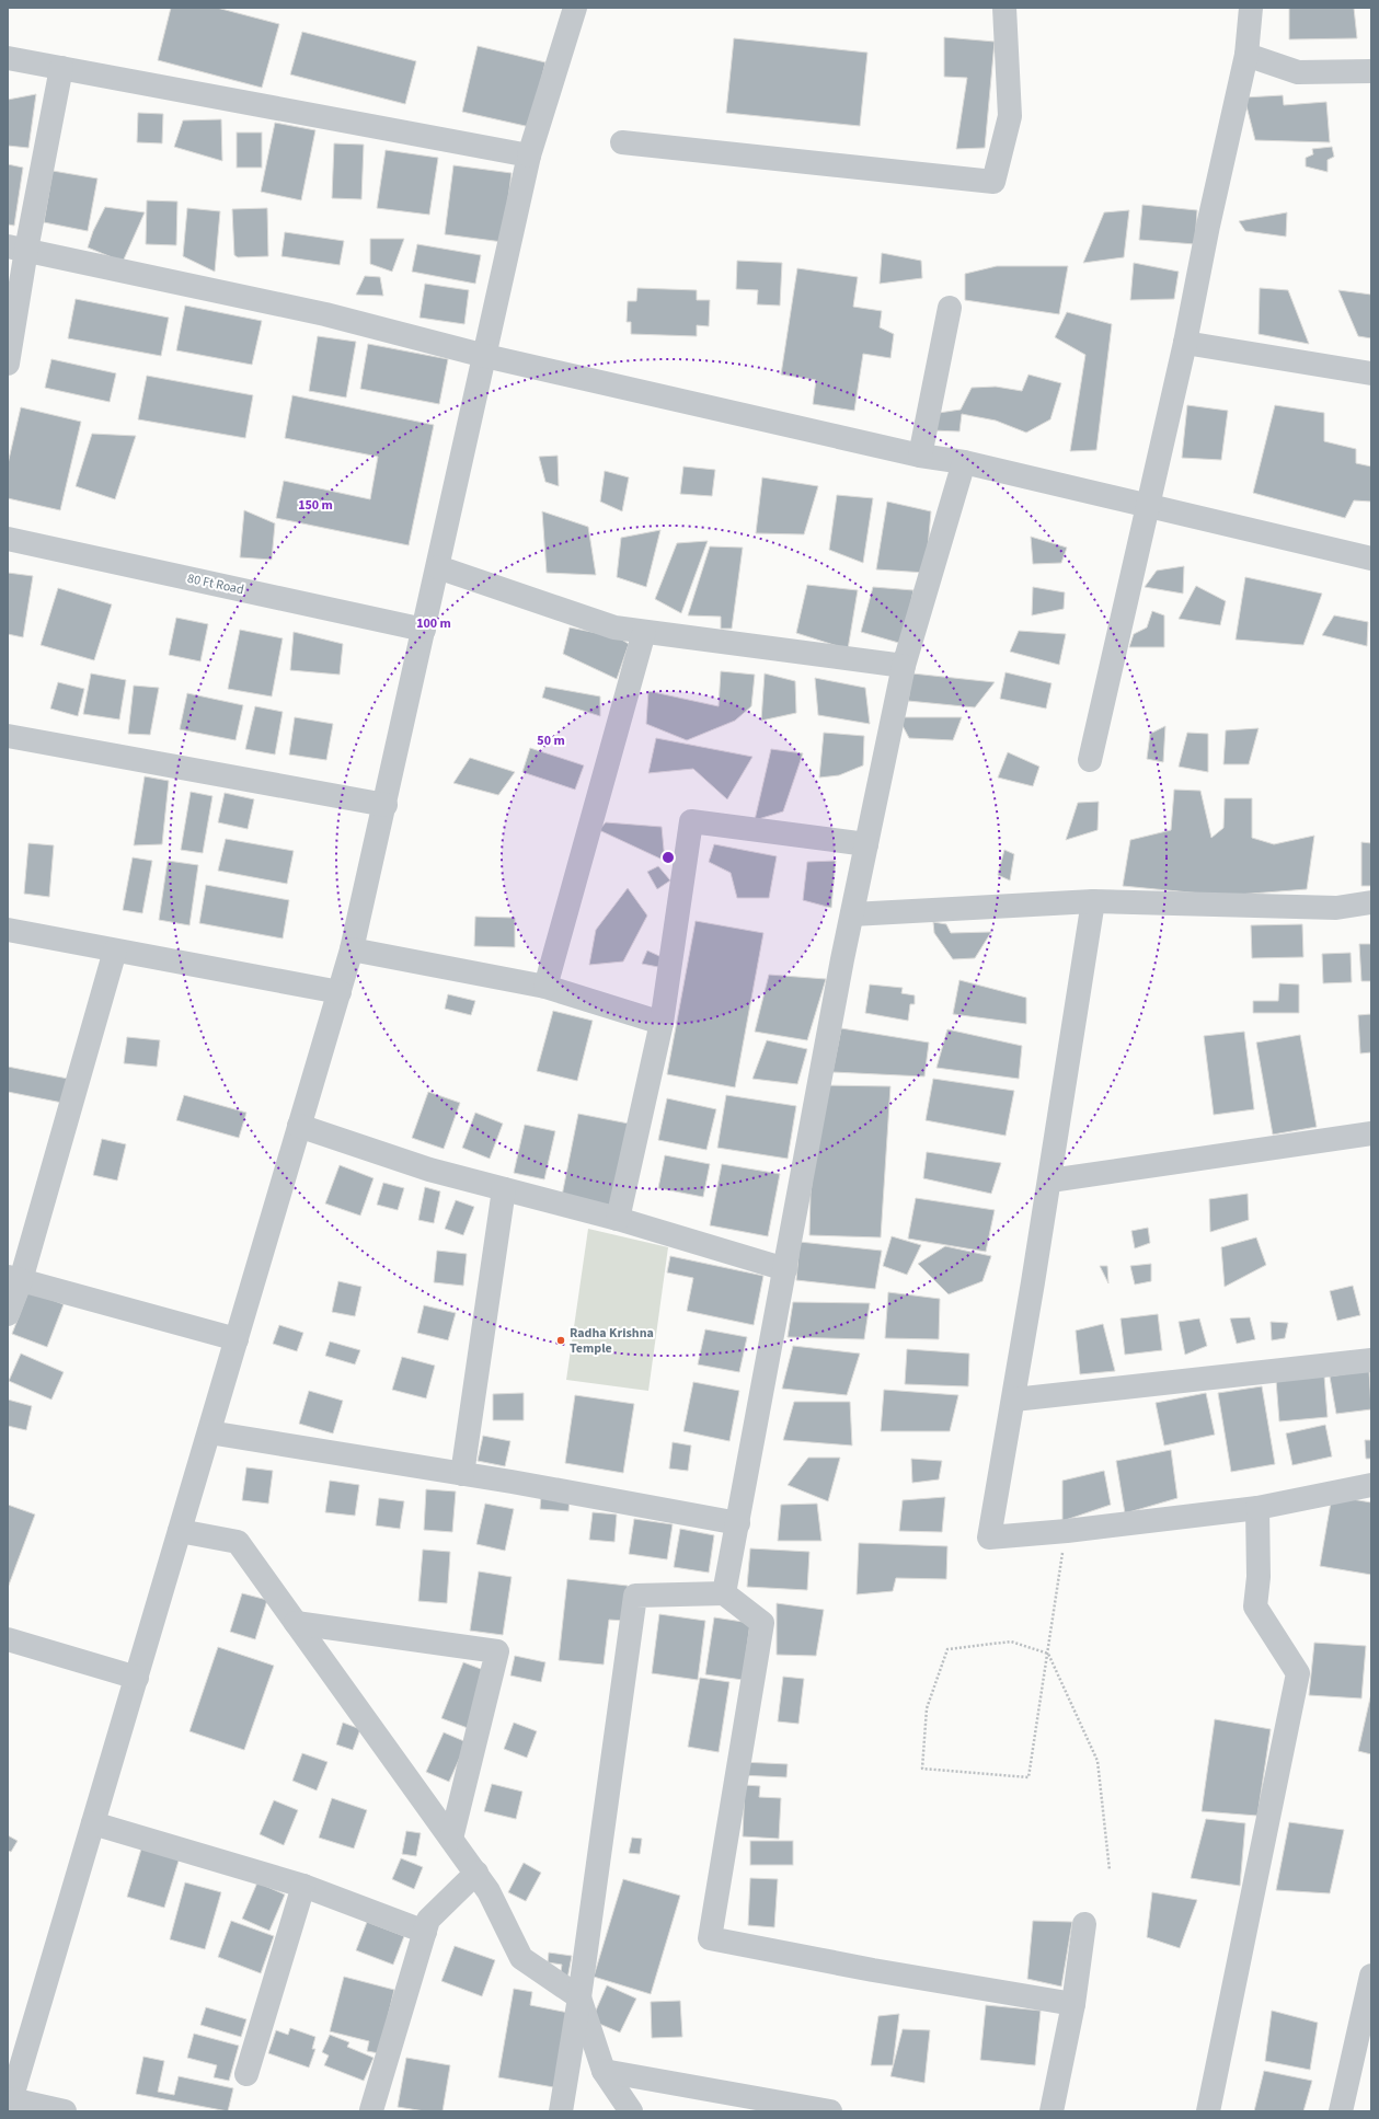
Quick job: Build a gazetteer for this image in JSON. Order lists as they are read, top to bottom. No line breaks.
{"streets":{"street":["80 Ft Road"]},"places":["Radha Krishna Temple"],"rings":["150 m","100 m","50 m"]}
